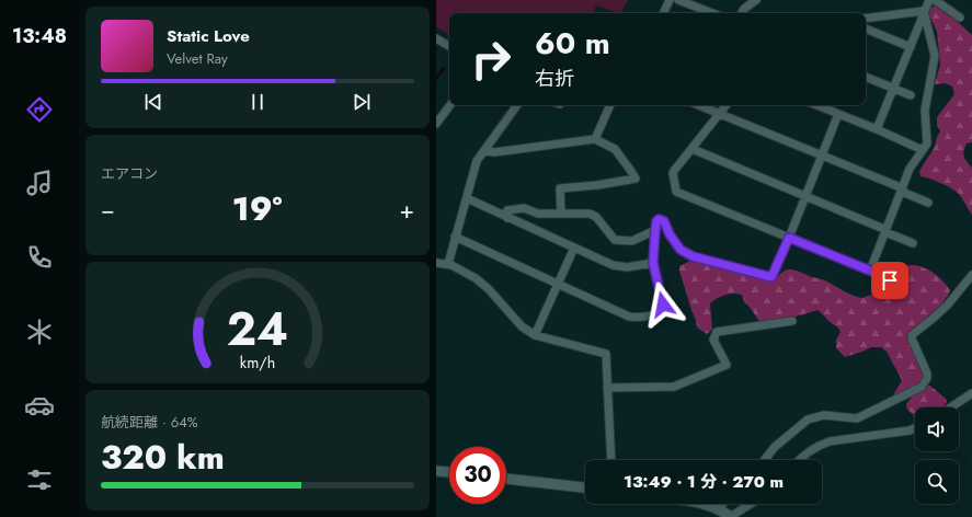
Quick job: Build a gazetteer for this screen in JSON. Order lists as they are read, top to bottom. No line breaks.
{"page":{"tabs":"13:48","turn":["60 m","右折"],"song":["Static Love","Velvet Ray"],"tile":["エアコン",["航続距離 · 64%","320 km"]],"heat":["−","19°","+"],"limit":"30","trip":"13:49 · 1 分 · 270 m","gauge":["24","km/h"]}}
